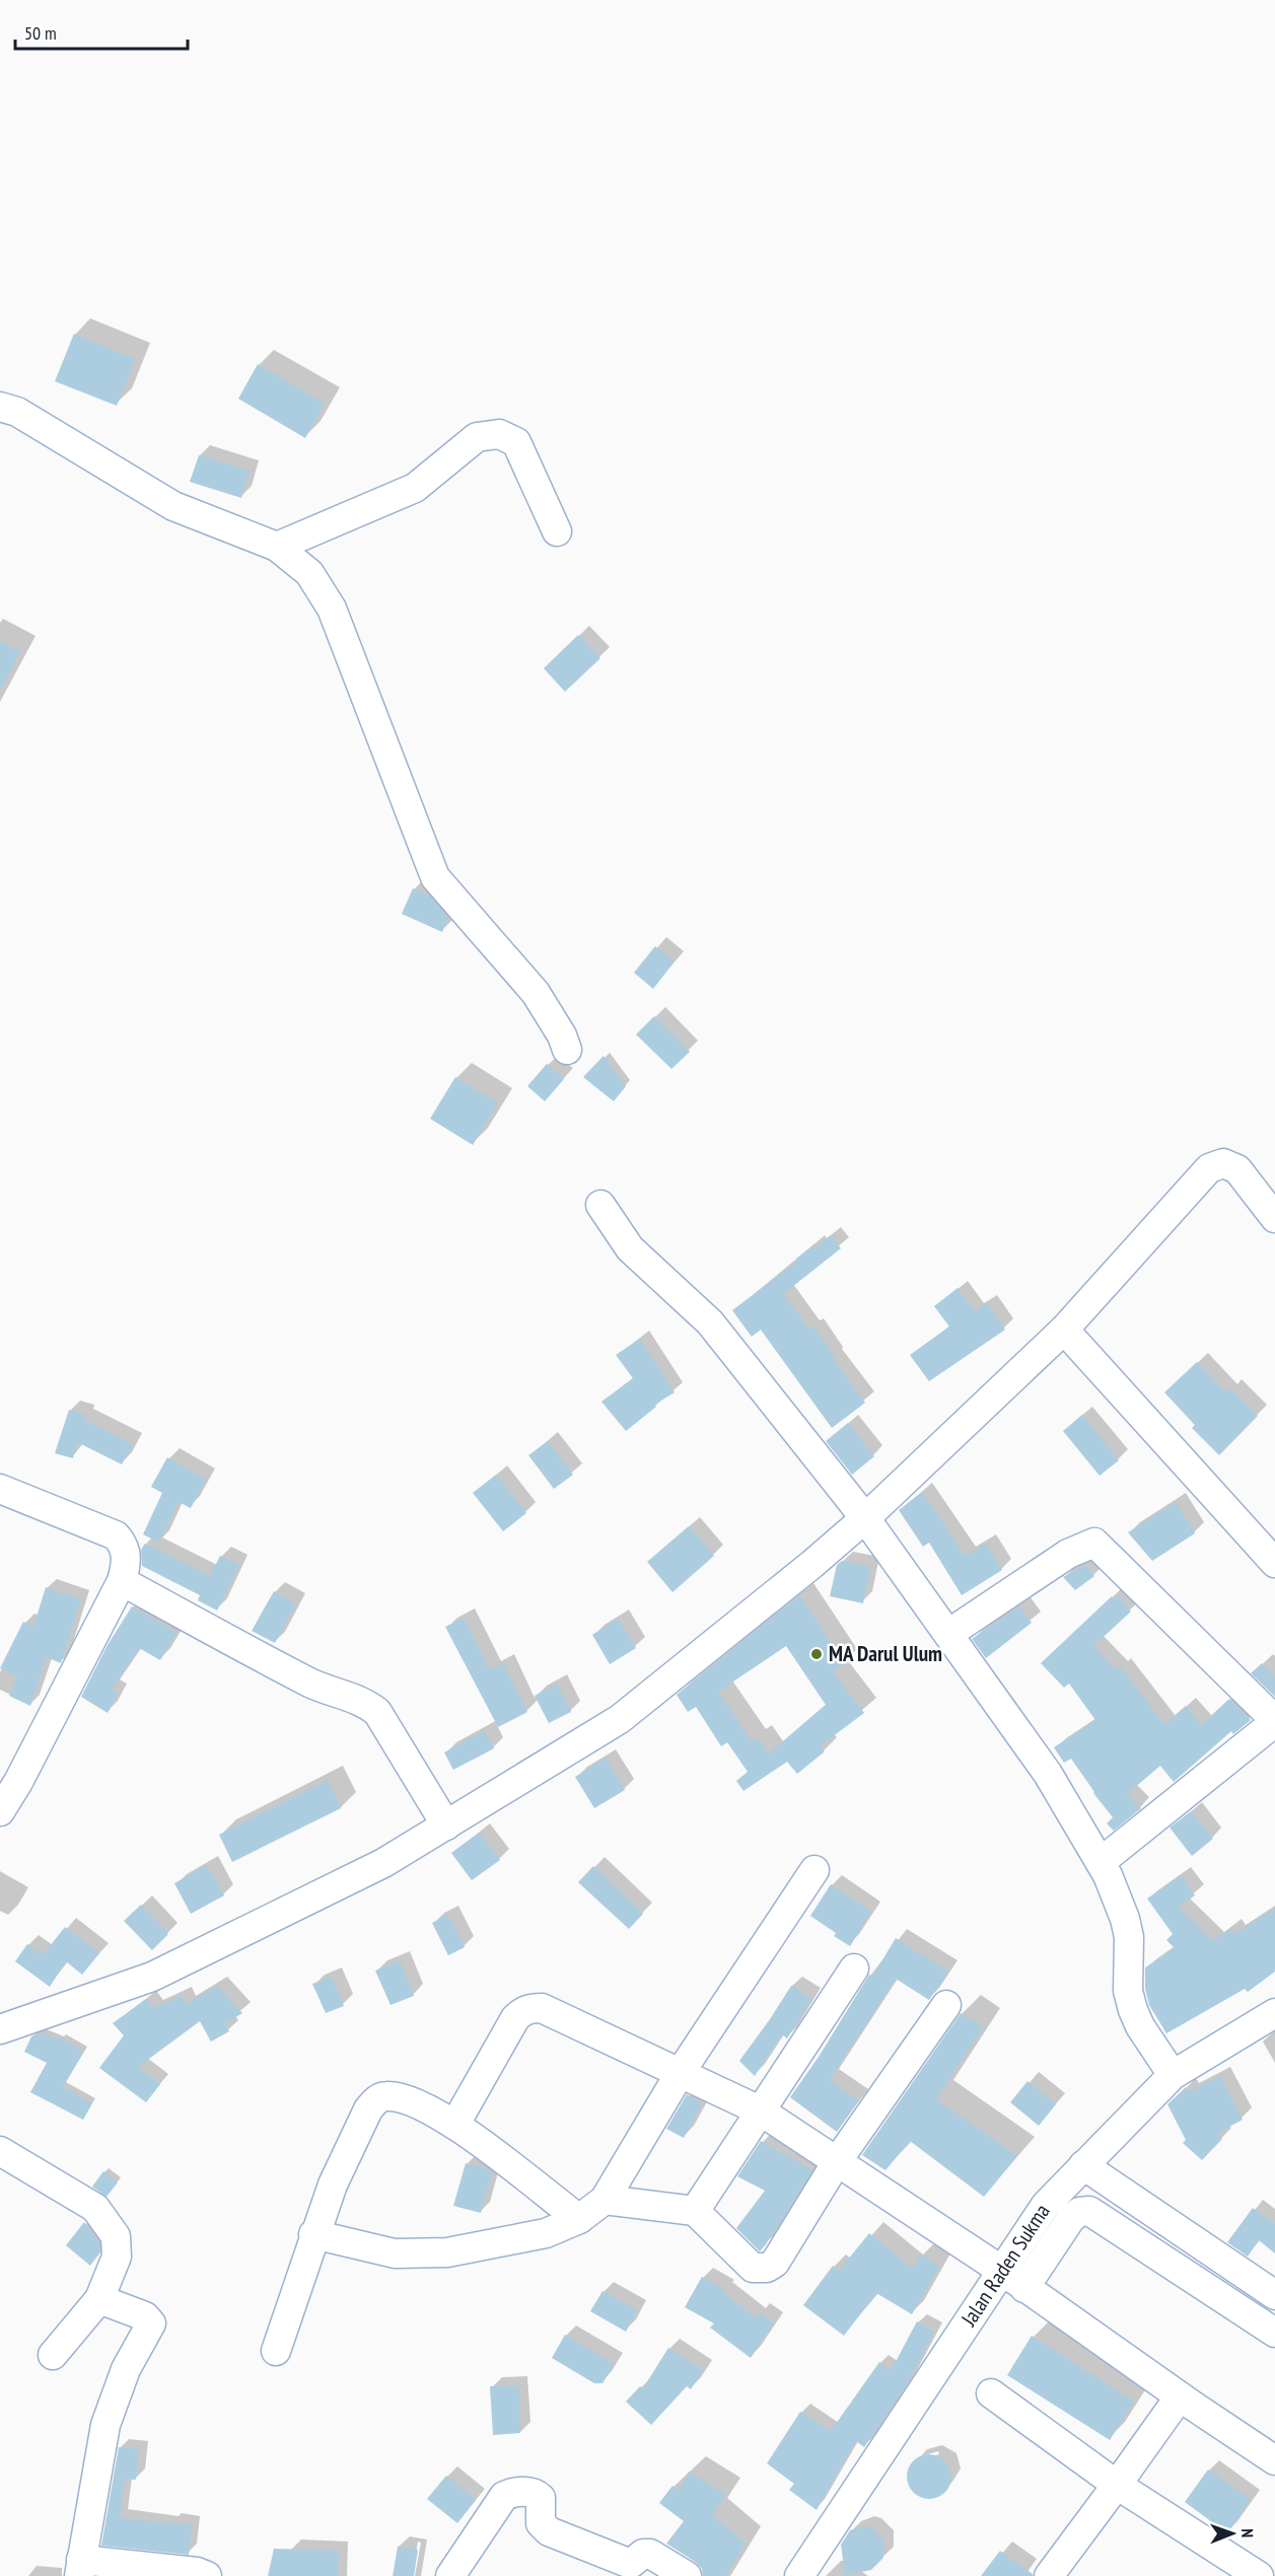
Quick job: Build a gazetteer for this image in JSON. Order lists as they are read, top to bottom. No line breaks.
{"streets":{"street":["Jalan Raden Sukma"]},"places":["MA Darul Ulum"],"scale_bar":"50 m","north":"right"}
